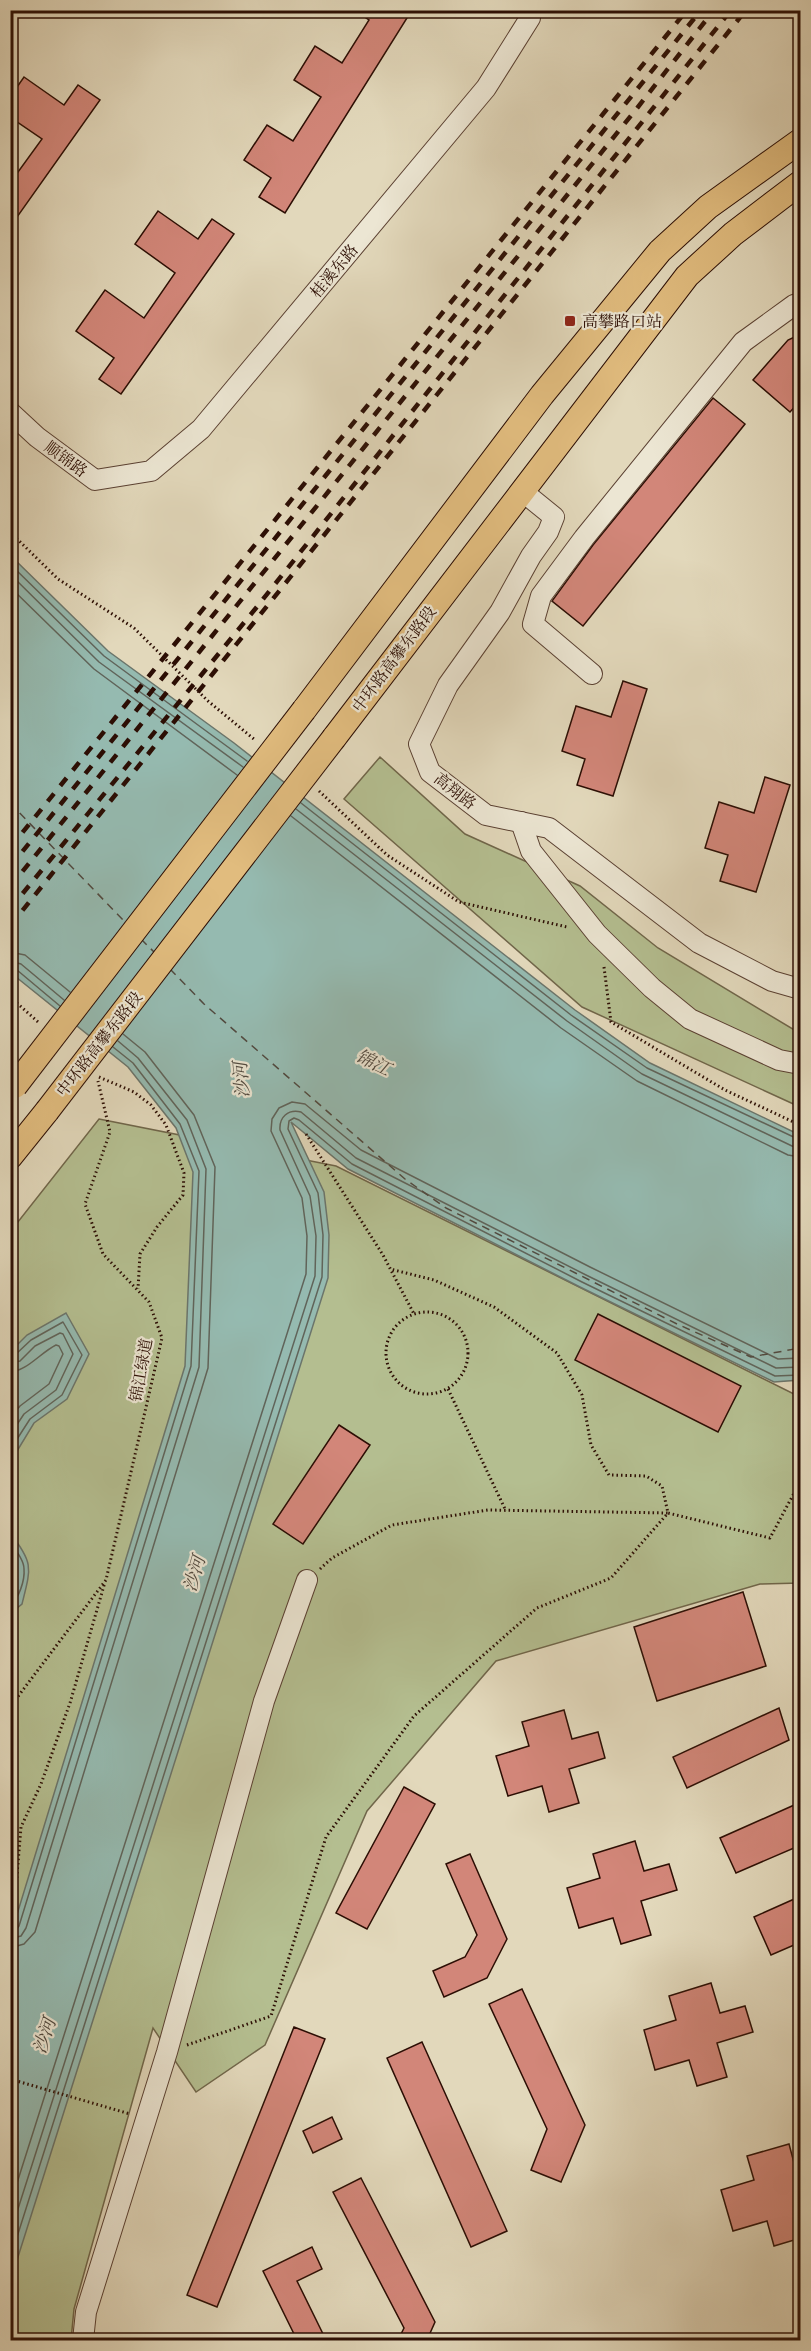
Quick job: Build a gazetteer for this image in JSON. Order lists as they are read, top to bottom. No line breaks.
{"streets":{"main road":["中环路高攀东路段"],"street":["桂溪东路","顺锦路","高翔路"],"path":["锦江绿道"]},"crossings":[["桂溪东路","顺锦路"],["中环路高攀东路段","高翔路"]],"water":["锦江","沙河"],"places":{"transit":["高攀路口站"]}}
